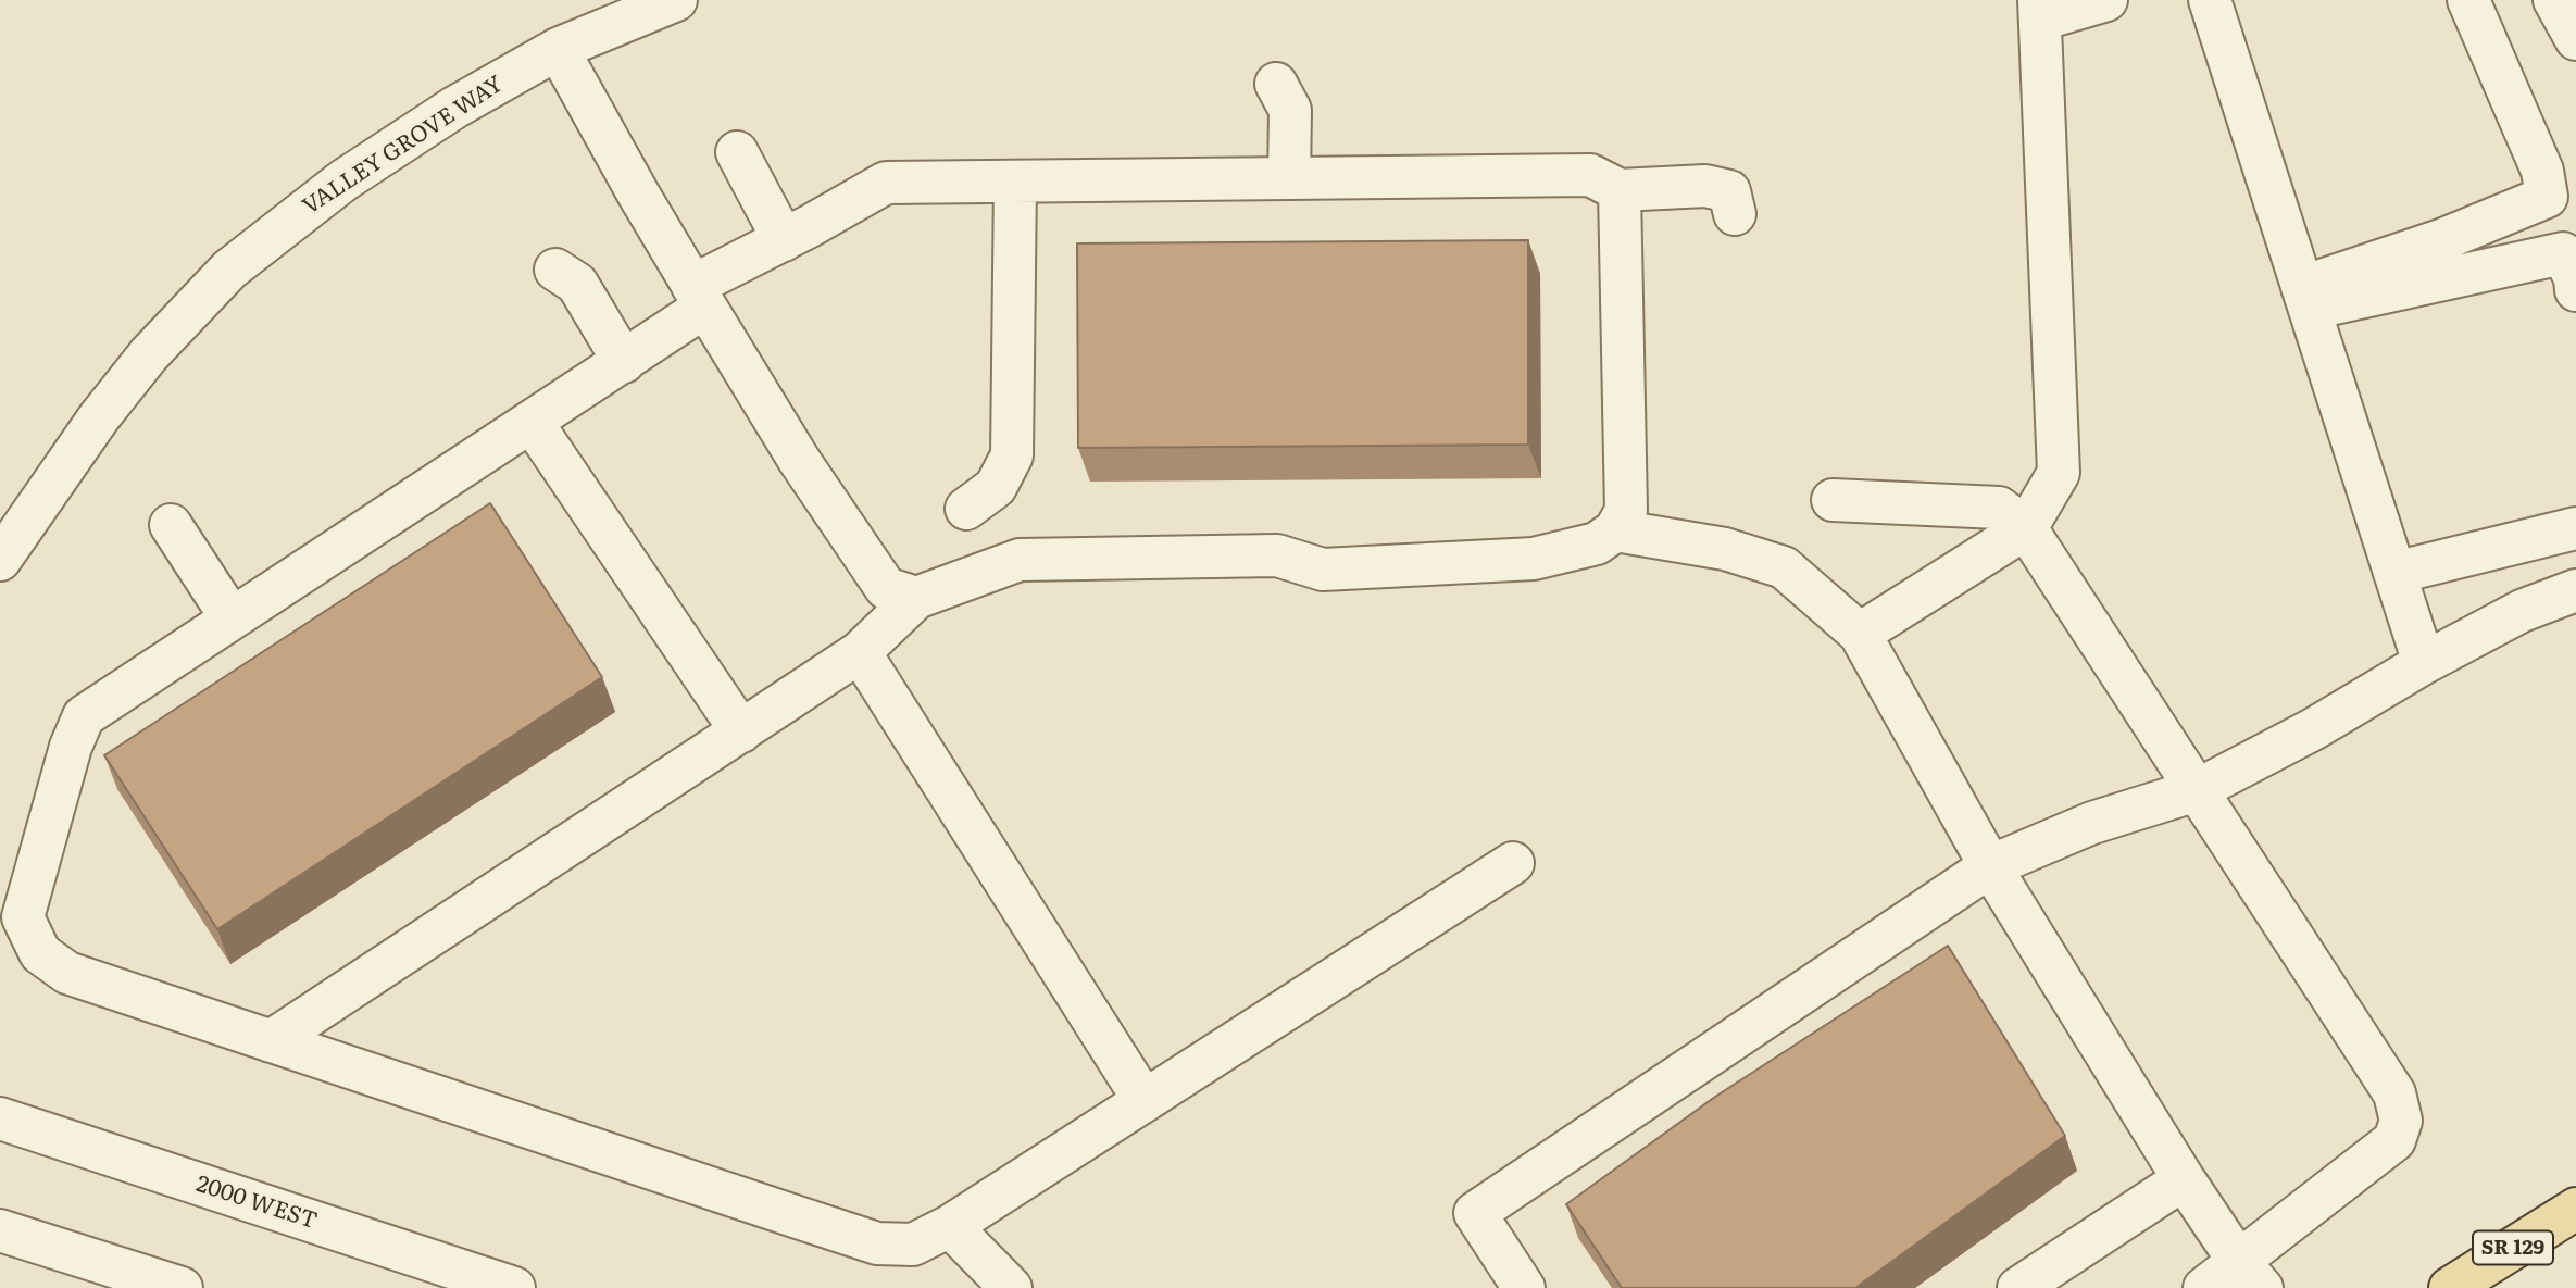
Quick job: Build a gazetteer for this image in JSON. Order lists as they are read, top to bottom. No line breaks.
{"streets":{"main road":["SR 129"],"street":["VALLEY GROVE WAY","2000 WEST"]}}
